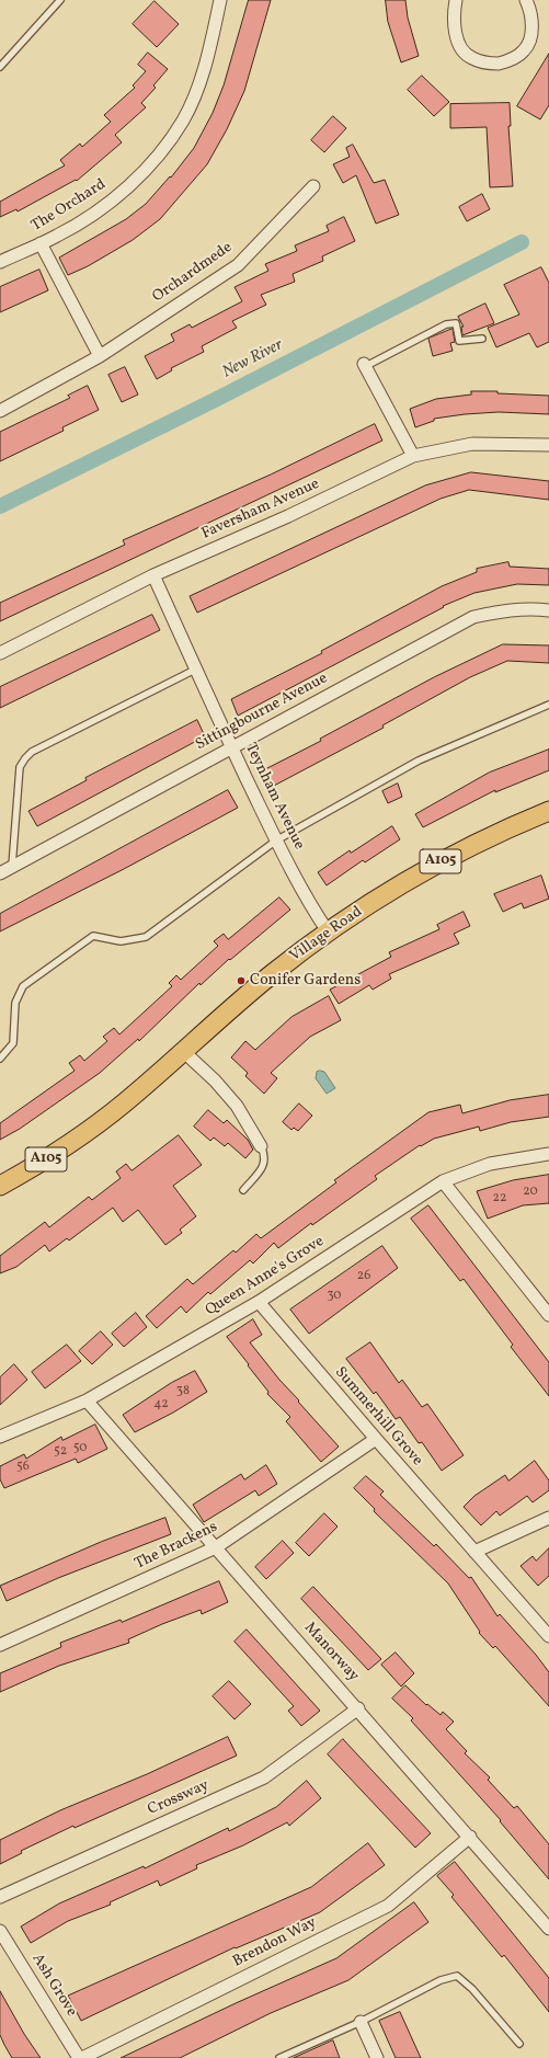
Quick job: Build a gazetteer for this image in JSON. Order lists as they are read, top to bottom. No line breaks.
{"streets":{"main road":["A105","Village Road"],"street":["The Orchard","Orchardmede","Faversham Avenue","Sittingbourne Avenue","Teynham Avenue","Queen Anne's Grove","Summerhill Grove","The Brackens","Manorway","Crossway","Brendon Way","Ash Grove"]},"crossings":[["Faversham Avenue","Teynham Avenue"],["Sittingbourne Avenue","Teynham Avenue"],["Teynham Avenue","Village Road"],["Queen Anne's Grove","Summerhill Grove"],["Queen Anne's Grove","Manorway"],["Summerhill Grove","The Brackens"],["The Brackens","Manorway"],["Manorway","Crossway"],["Manorway","Brendon Way"]],"water":["New River"],"places":["Conifer Gardens"],"house_numbers":["20","22","26","30","38","42","50","52","56"]}
